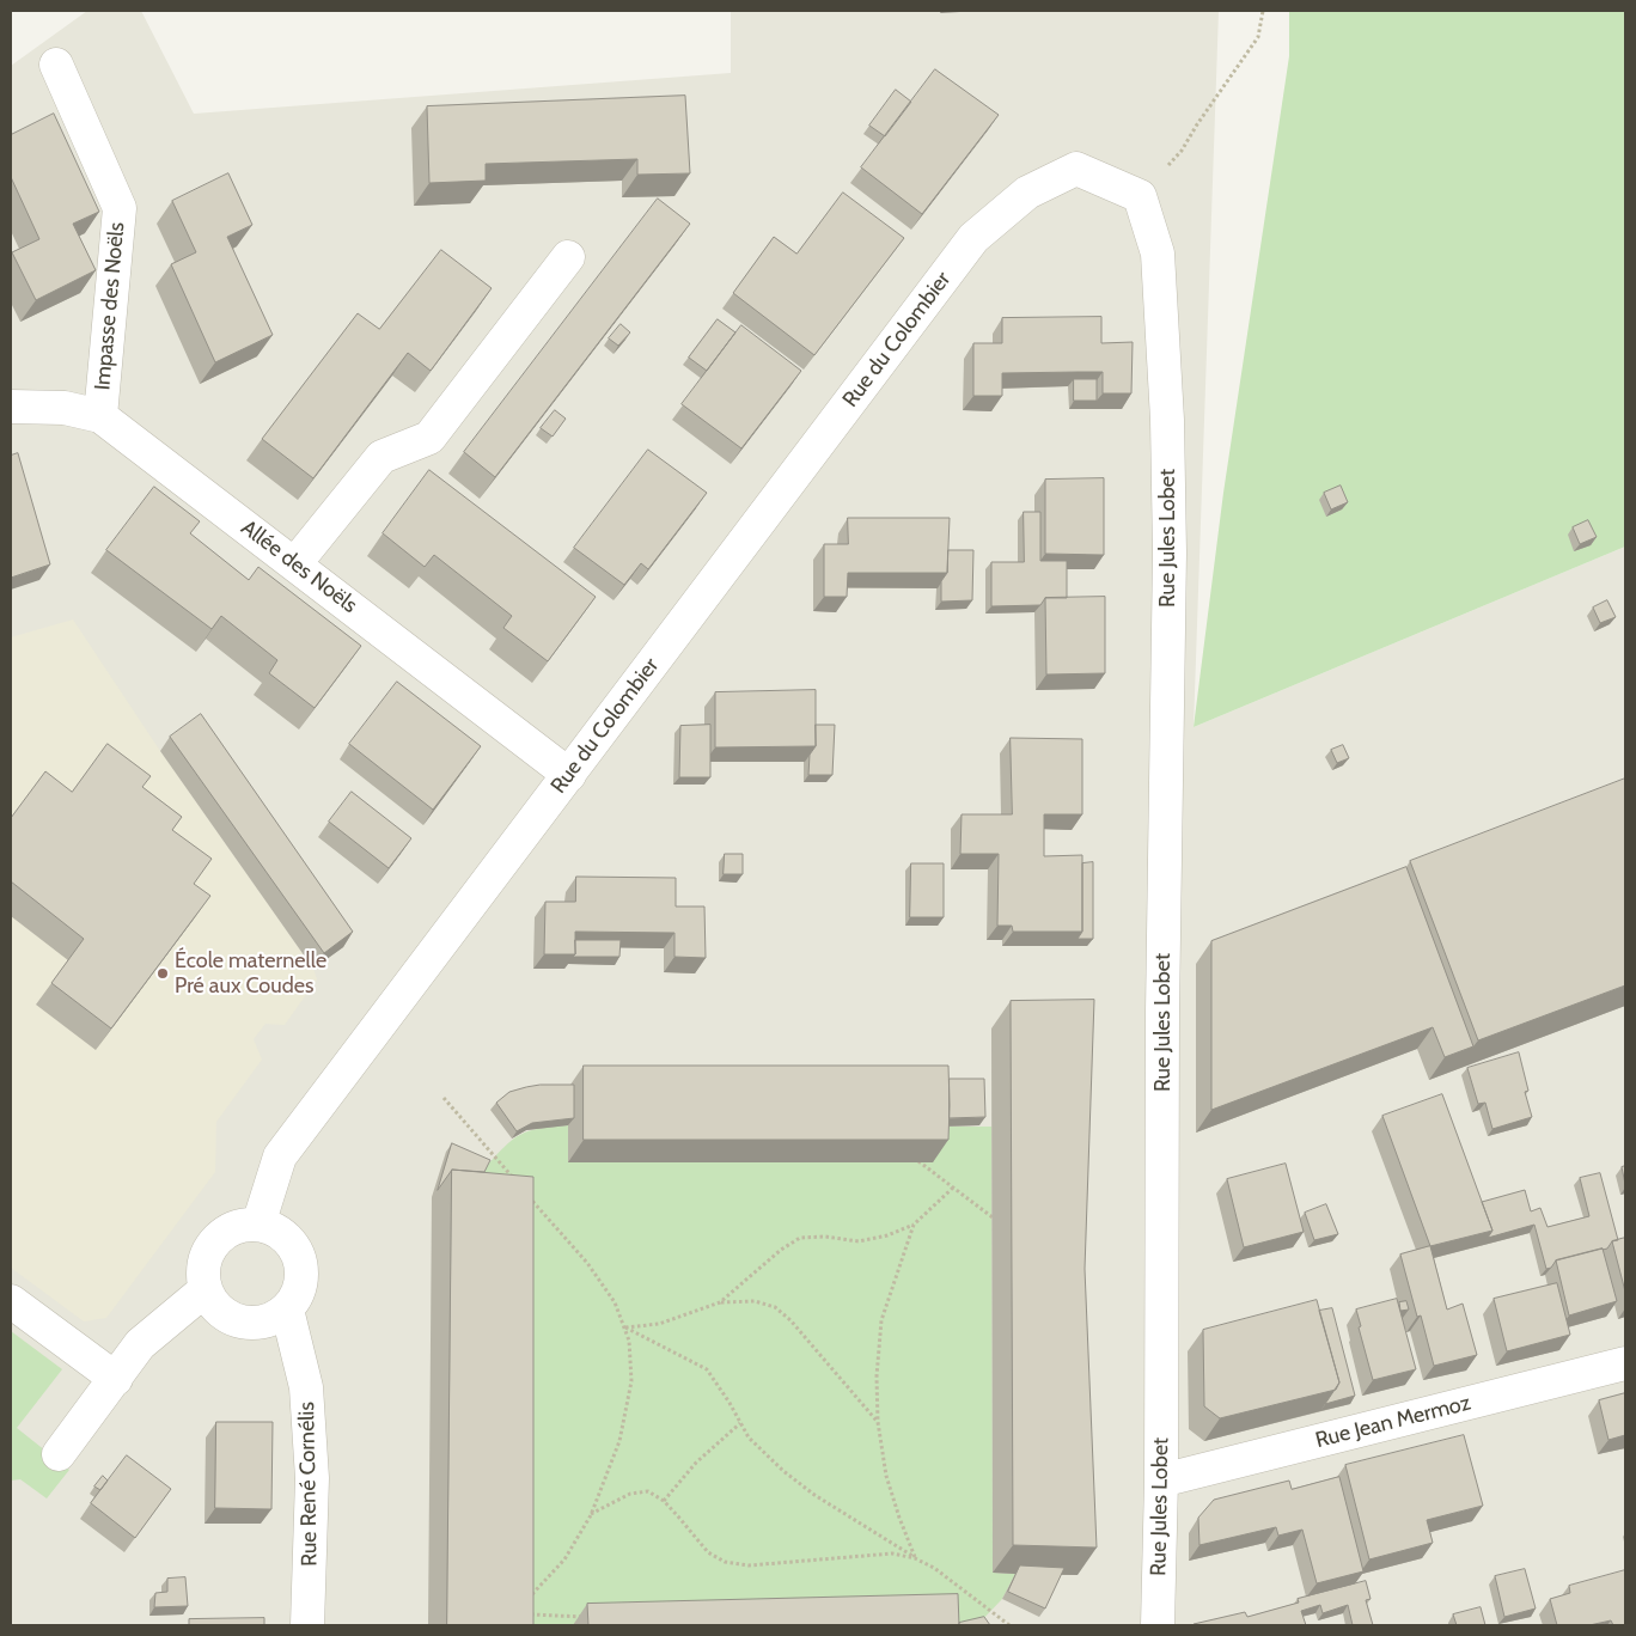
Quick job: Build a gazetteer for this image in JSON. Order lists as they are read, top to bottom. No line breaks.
{"streets":{"street":["Impasse des Noëls","Rue du Colombier","Rue Jules Lobet","Allée des Noëls","Rue Jean Mermoz","Rue René Cornélis"]},"crossings":[["Impasse des Noëls","Allée des Noëls"],["Rue du Colombier","Rue Jules Lobet"],["Rue du Colombier","Allée des Noëls"],["Rue du Colombier","Rue René Cornélis"],["Rue Jules Lobet","Rue Jean Mermoz"]],"places":["École maternelle Pré aux Coudes"]}
